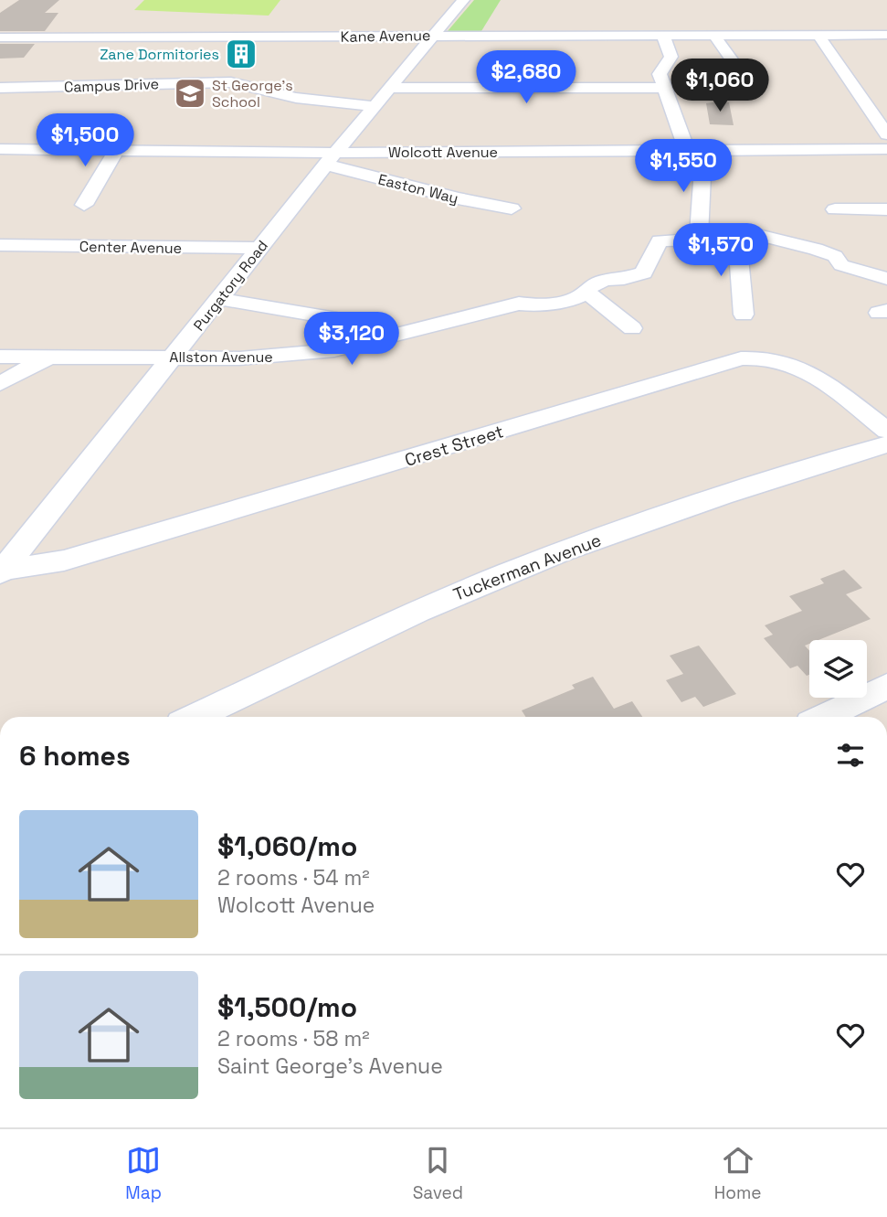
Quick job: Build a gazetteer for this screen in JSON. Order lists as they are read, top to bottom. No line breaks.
{"streets":{"street":["Kane Avenue","Campus Drive","Wolcott Avenue","Easton Way","Center Avenue","Purgatory Road","Allston Avenue","Crest Street","Tuckerman Avenue"]},"crossings":[["Kane Avenue","Purgatory Road"],["Campus Drive","Purgatory Road"],["Wolcott Avenue","Easton Way"],["Wolcott Avenue","Purgatory Road"],["Easton Way","Purgatory Road"],["Center Avenue","Purgatory Road"],["Purgatory Road","Allston Avenue"],["Purgatory Road","Crest Street"]],"places":{"building":["Zane Dormitories"],"school or university":["St George's School"]},"page":{"price":["$2,680","$1,060","$1,500","$1,550","$1,570","$3,120"],"heading":"6 homes","list":[{"name":"$1,060/mo","note":"2 rooms · 54 m² · Wolcott Avenue"},{"name":"$1,500/mo","note":"2 rooms · 58 m² · Saint George's Avenue"}],"tabs":["Map","Saved","Home"]}}
